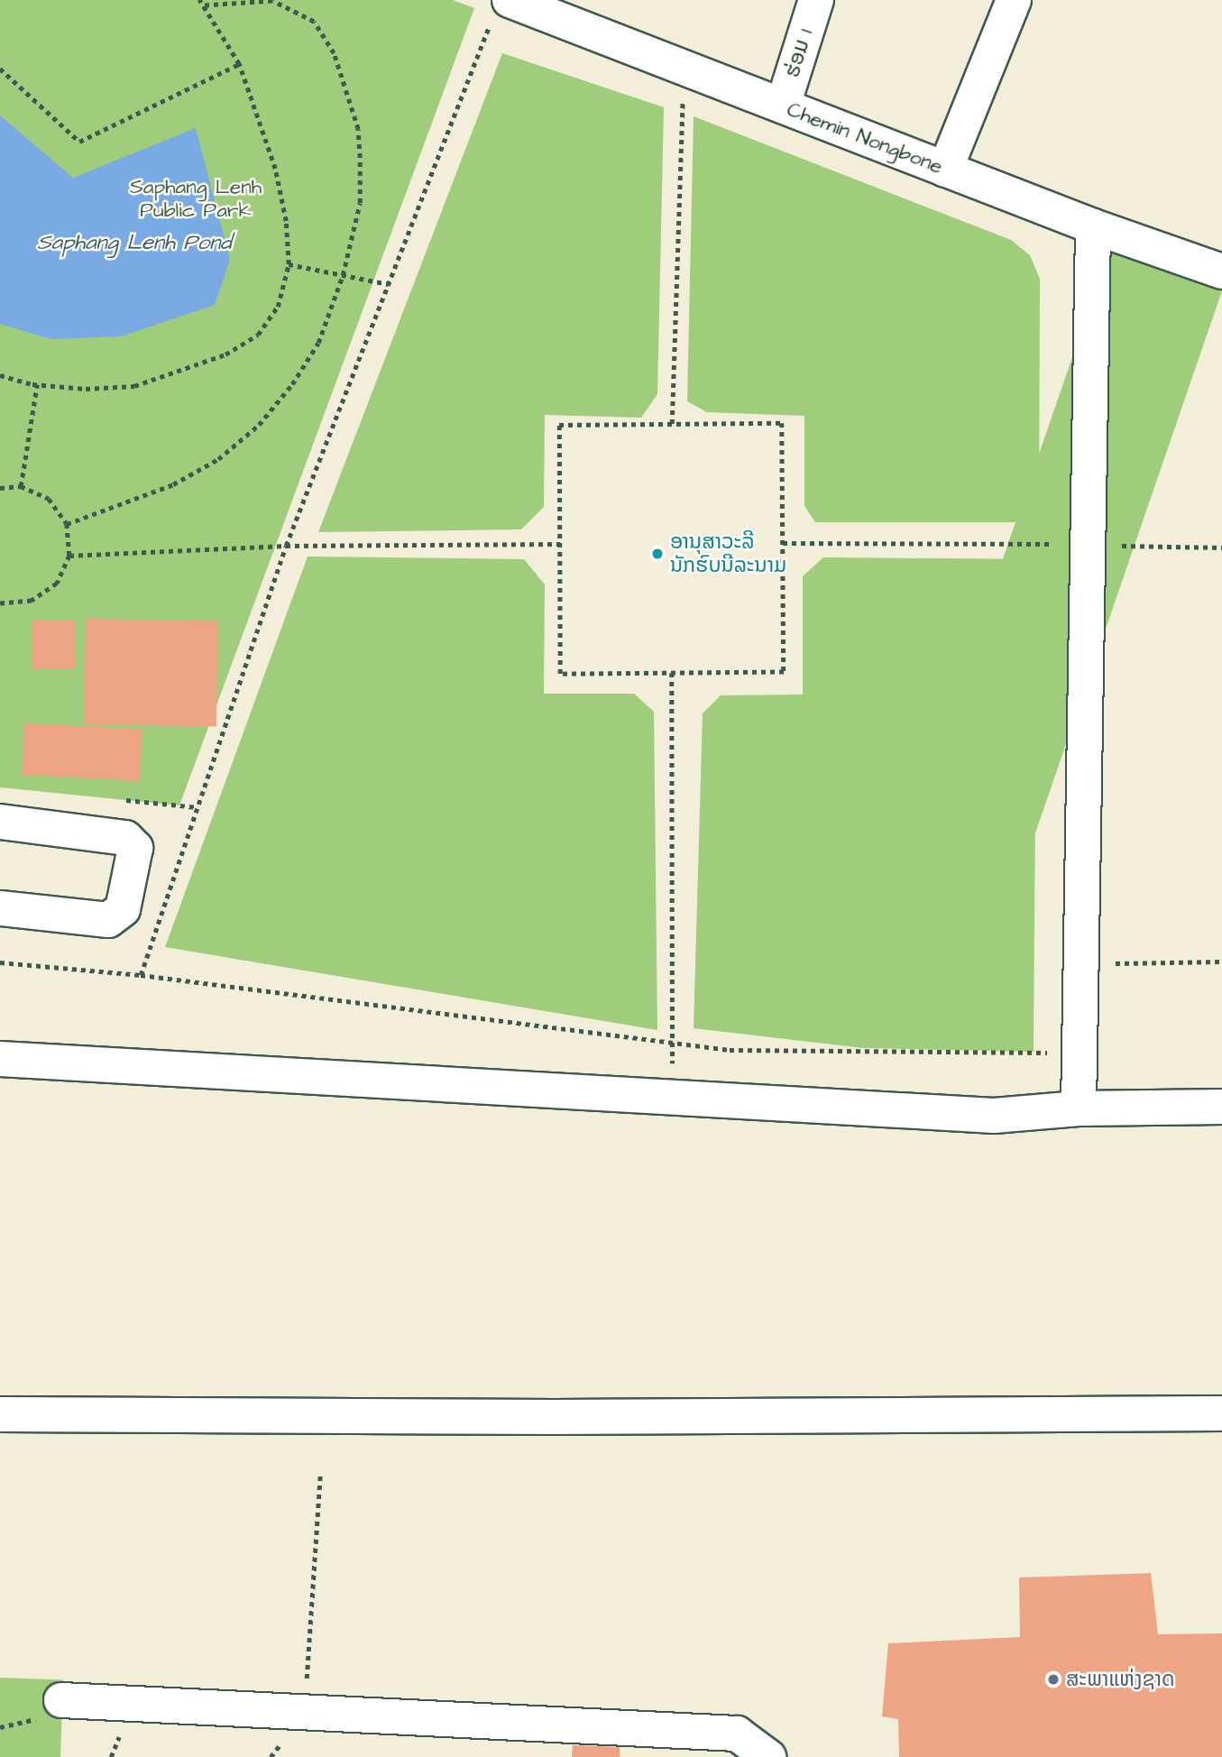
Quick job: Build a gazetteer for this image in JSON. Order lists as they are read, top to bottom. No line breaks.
{"streets":{"street":["ຮ່ອມ 1","Chemin Nongbone"]},"crossings":[["ຮ່ອມ 1","Chemin Nongbone"]],"water":["Saphang Lenh Pond"],"parks":["Saphang Lenh Public Park"],"places":["ອານຸສາວະລີ ນັກຮົບນີລະນາມ","ສະພາແຫ່ງຊາດ"]}
